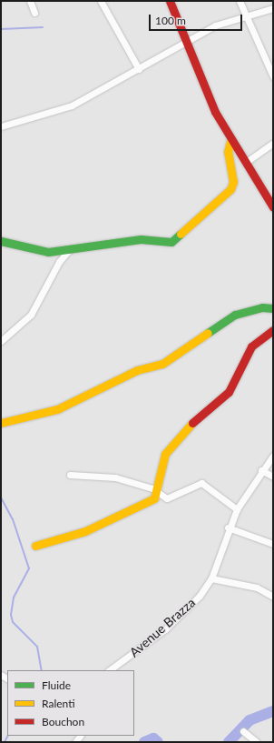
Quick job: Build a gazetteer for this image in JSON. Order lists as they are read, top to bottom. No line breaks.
{"streets":{"street":["Avenue Brazza"]},"legend":["Fluide","Ralenti","Bouchon"],"scale_bar":"100 m"}
